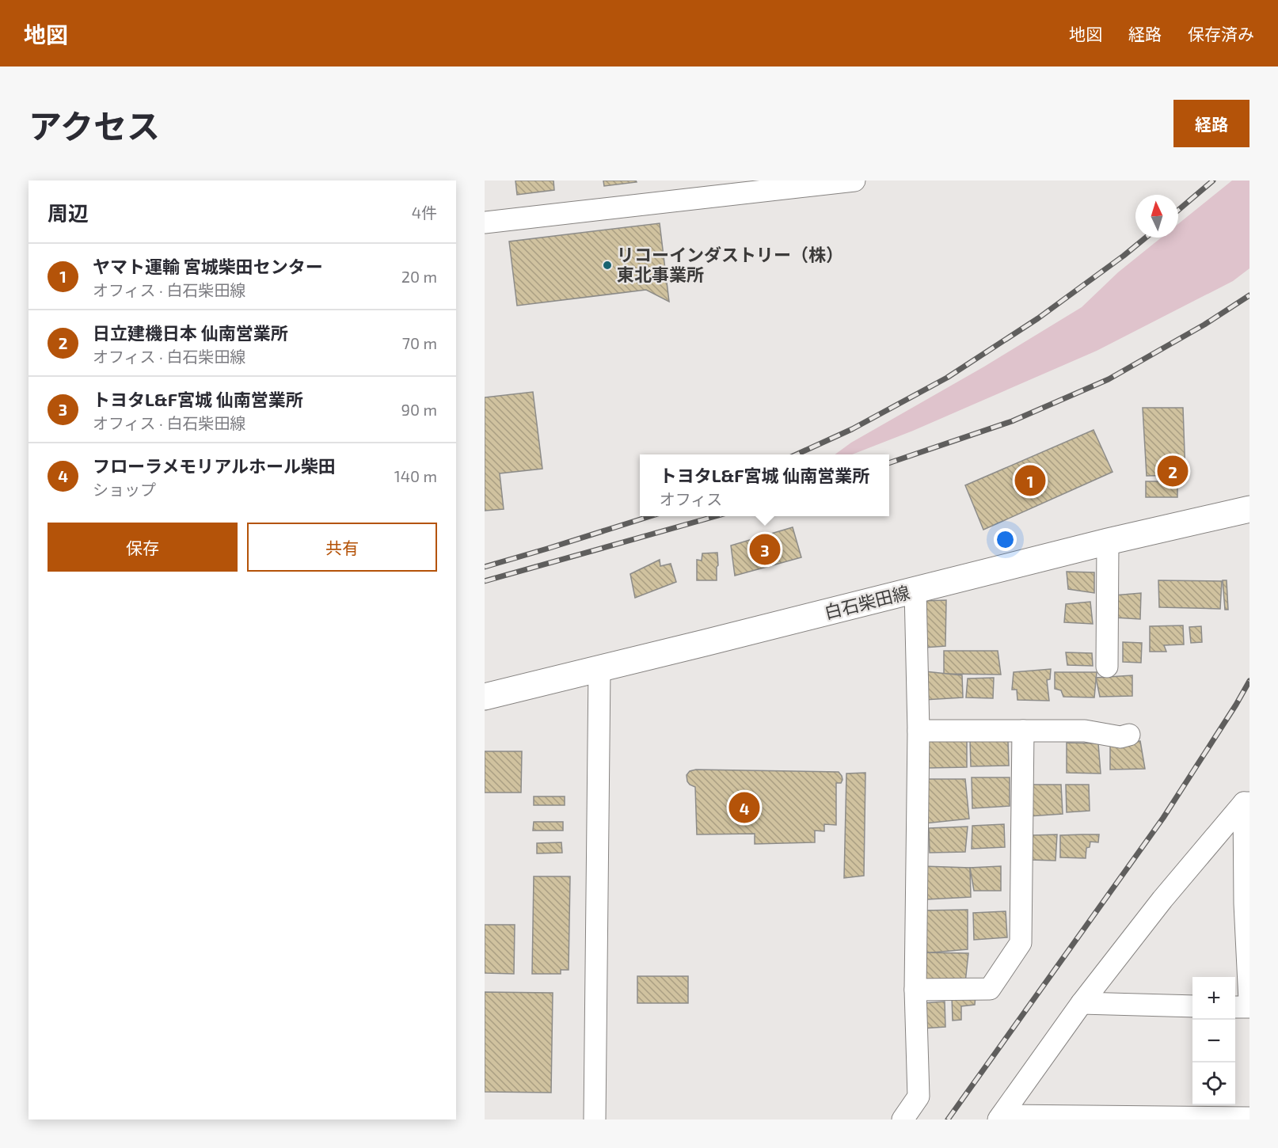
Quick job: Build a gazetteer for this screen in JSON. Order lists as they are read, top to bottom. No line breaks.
{"streets":{"main road":["白石柴田線"]},"places":["リコーインダストリー（株） 東北事業所"],"north":"top","page":{"header":"地図","nav":["地図","経路","保存済み"],"title":"アクセス","buttons":["経路",["保存","共有"]],"heading":["周辺","4件"],"list":[{"mark":"1","name":"ヤマト運輸 宮城柴田センター","note":"オフィス · 白石柴田線","value":"20 m"},{"mark":"2","name":"日立建機日本 仙南営業所","note":"オフィス · 白石柴田線","value":"70 m"},{"mark":"3","name":"トヨタL&F宮城 仙南営業所","note":"オフィス · 白石柴田線","value":"90 m"},{"mark":"4","name":"フローラメモリアルホール柴田","note":"ショップ","value":"140 m"}],"pins":["2","1","3","4"],"popup":["トヨタL&F宮城 仙南営業所","オフィス"],"map_buttons":["+","−"]}}
